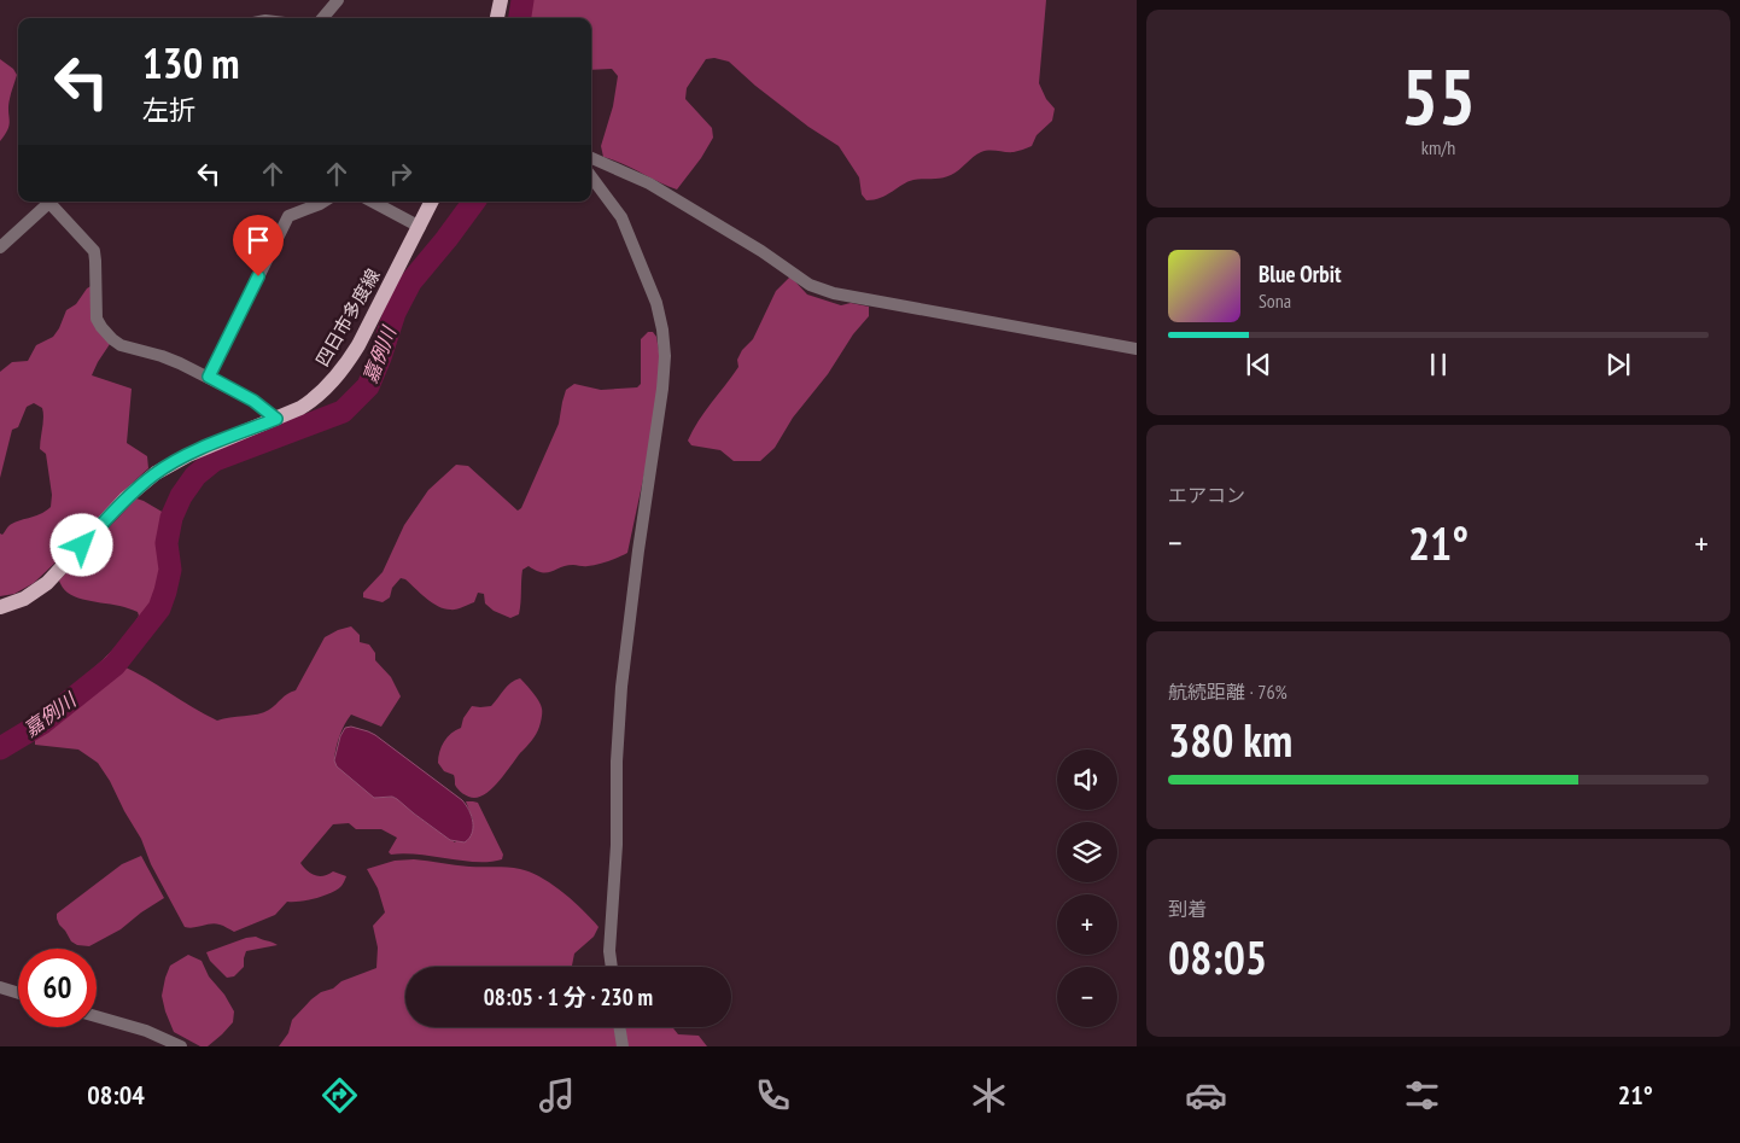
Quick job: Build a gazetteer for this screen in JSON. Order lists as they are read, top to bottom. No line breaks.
{"streets":{"main road":["四日市多度線"]},"water":["嘉例川"],"page":{"tile":[["55","km/h"],"エアコン",["航続距離 · 76%","380 km"],["到着","08:05"]],"turn":["130 m","左折"],"song":["Blue Orbit","Sona"],"heat":["−","21°","+"],"map_buttons":["+","−"],"limit":"60","trip":"08:05 · 1 分 · 230 m","tabs":["08:04","21°"]}}
